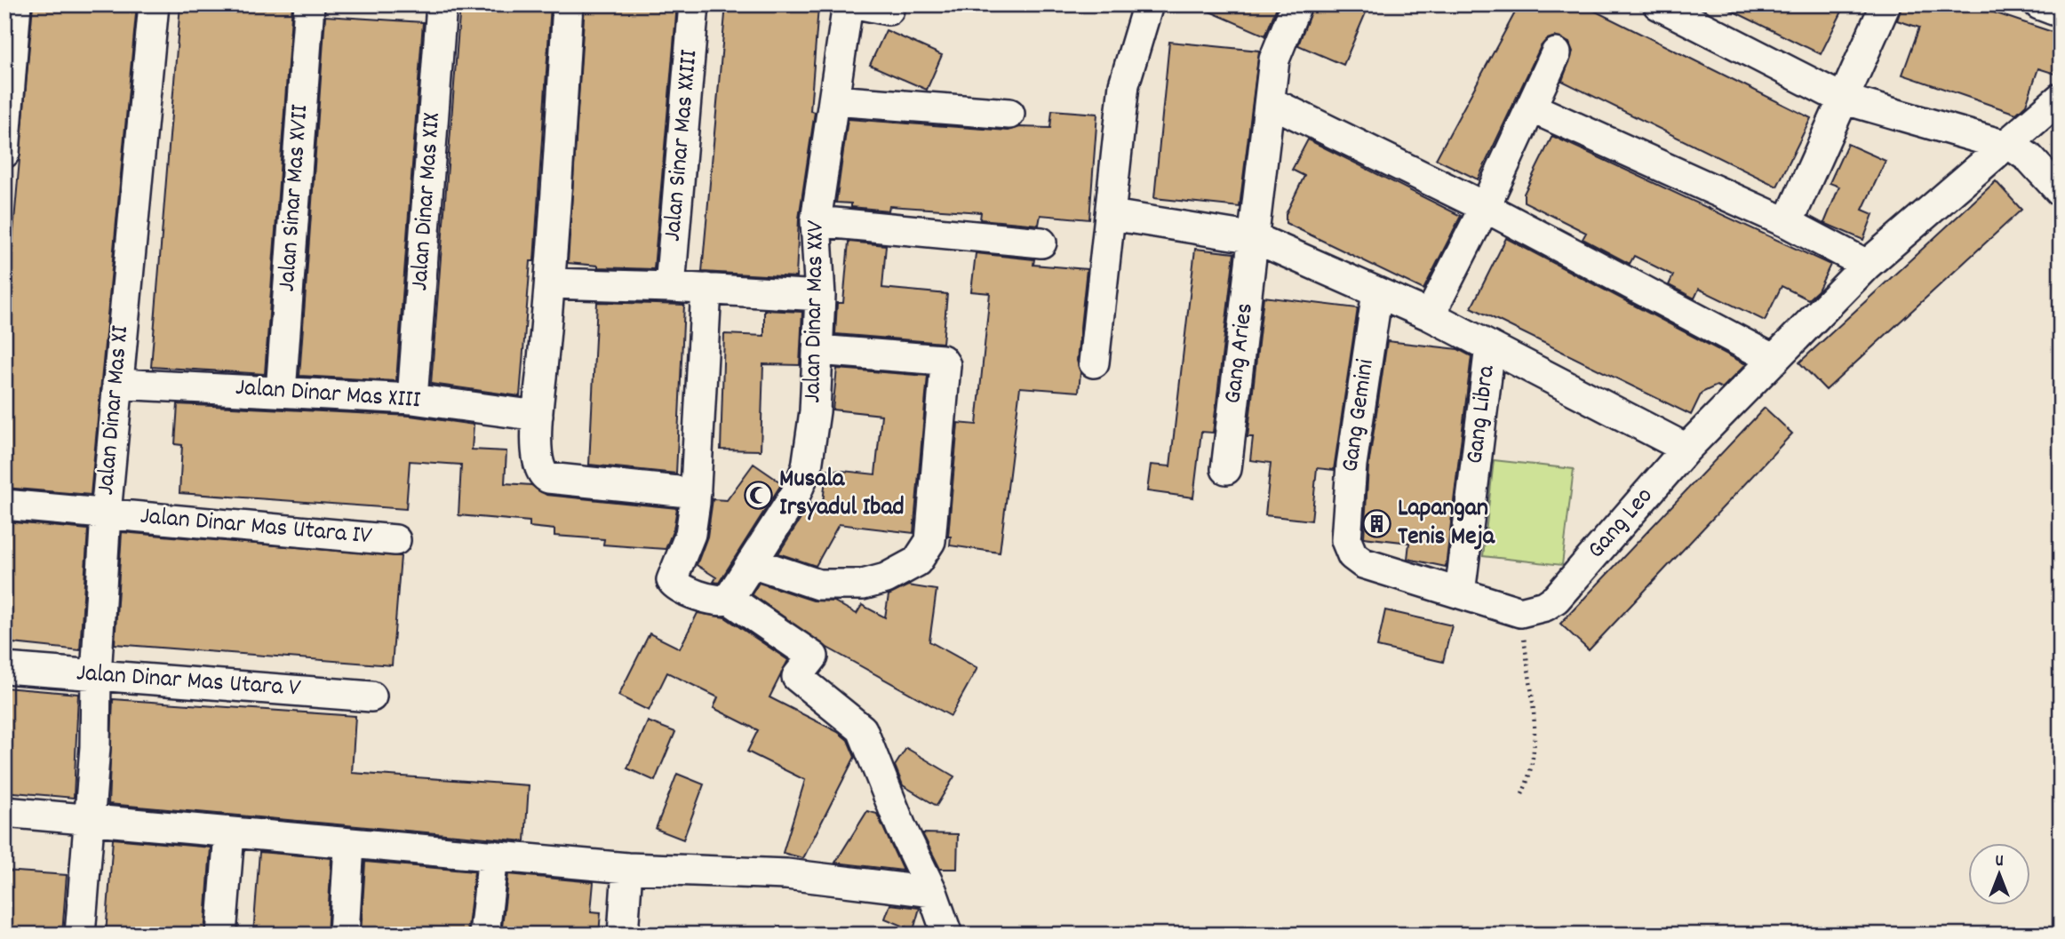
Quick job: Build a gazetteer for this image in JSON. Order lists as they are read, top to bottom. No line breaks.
{"streets":{"street":["Jalan Sinar Mas XXIII","Jalan Sinar Mas XVII","Jalan Dinar Mas XIX","Jalan Dinar Mas XXV","Gang Aries","Jalan Dinar Mas XIII","Jalan Dinar Mas XI","Gang Libra","Gang Gemini","Gang Leo","Jalan Dinar Mas Utara IV","Jalan Dinar Mas Utara V"]},"crossings":[["Jalan Sinar Mas XVII","Jalan Dinar Mas XIII"],["Jalan Dinar Mas XIX","Jalan Dinar Mas XIII"],["Jalan Dinar Mas XIII","Jalan Dinar Mas XI"],["Jalan Dinar Mas XI","Jalan Dinar Mas Utara IV"],["Jalan Dinar Mas XI","Jalan Dinar Mas Utara V"],["Gang Libra","Gang Gemini"]],"places":{"mosque":["Musala Irsyadul Ibad"],"building":["Lapangan Tenis Meja"]},"north":"top"}
